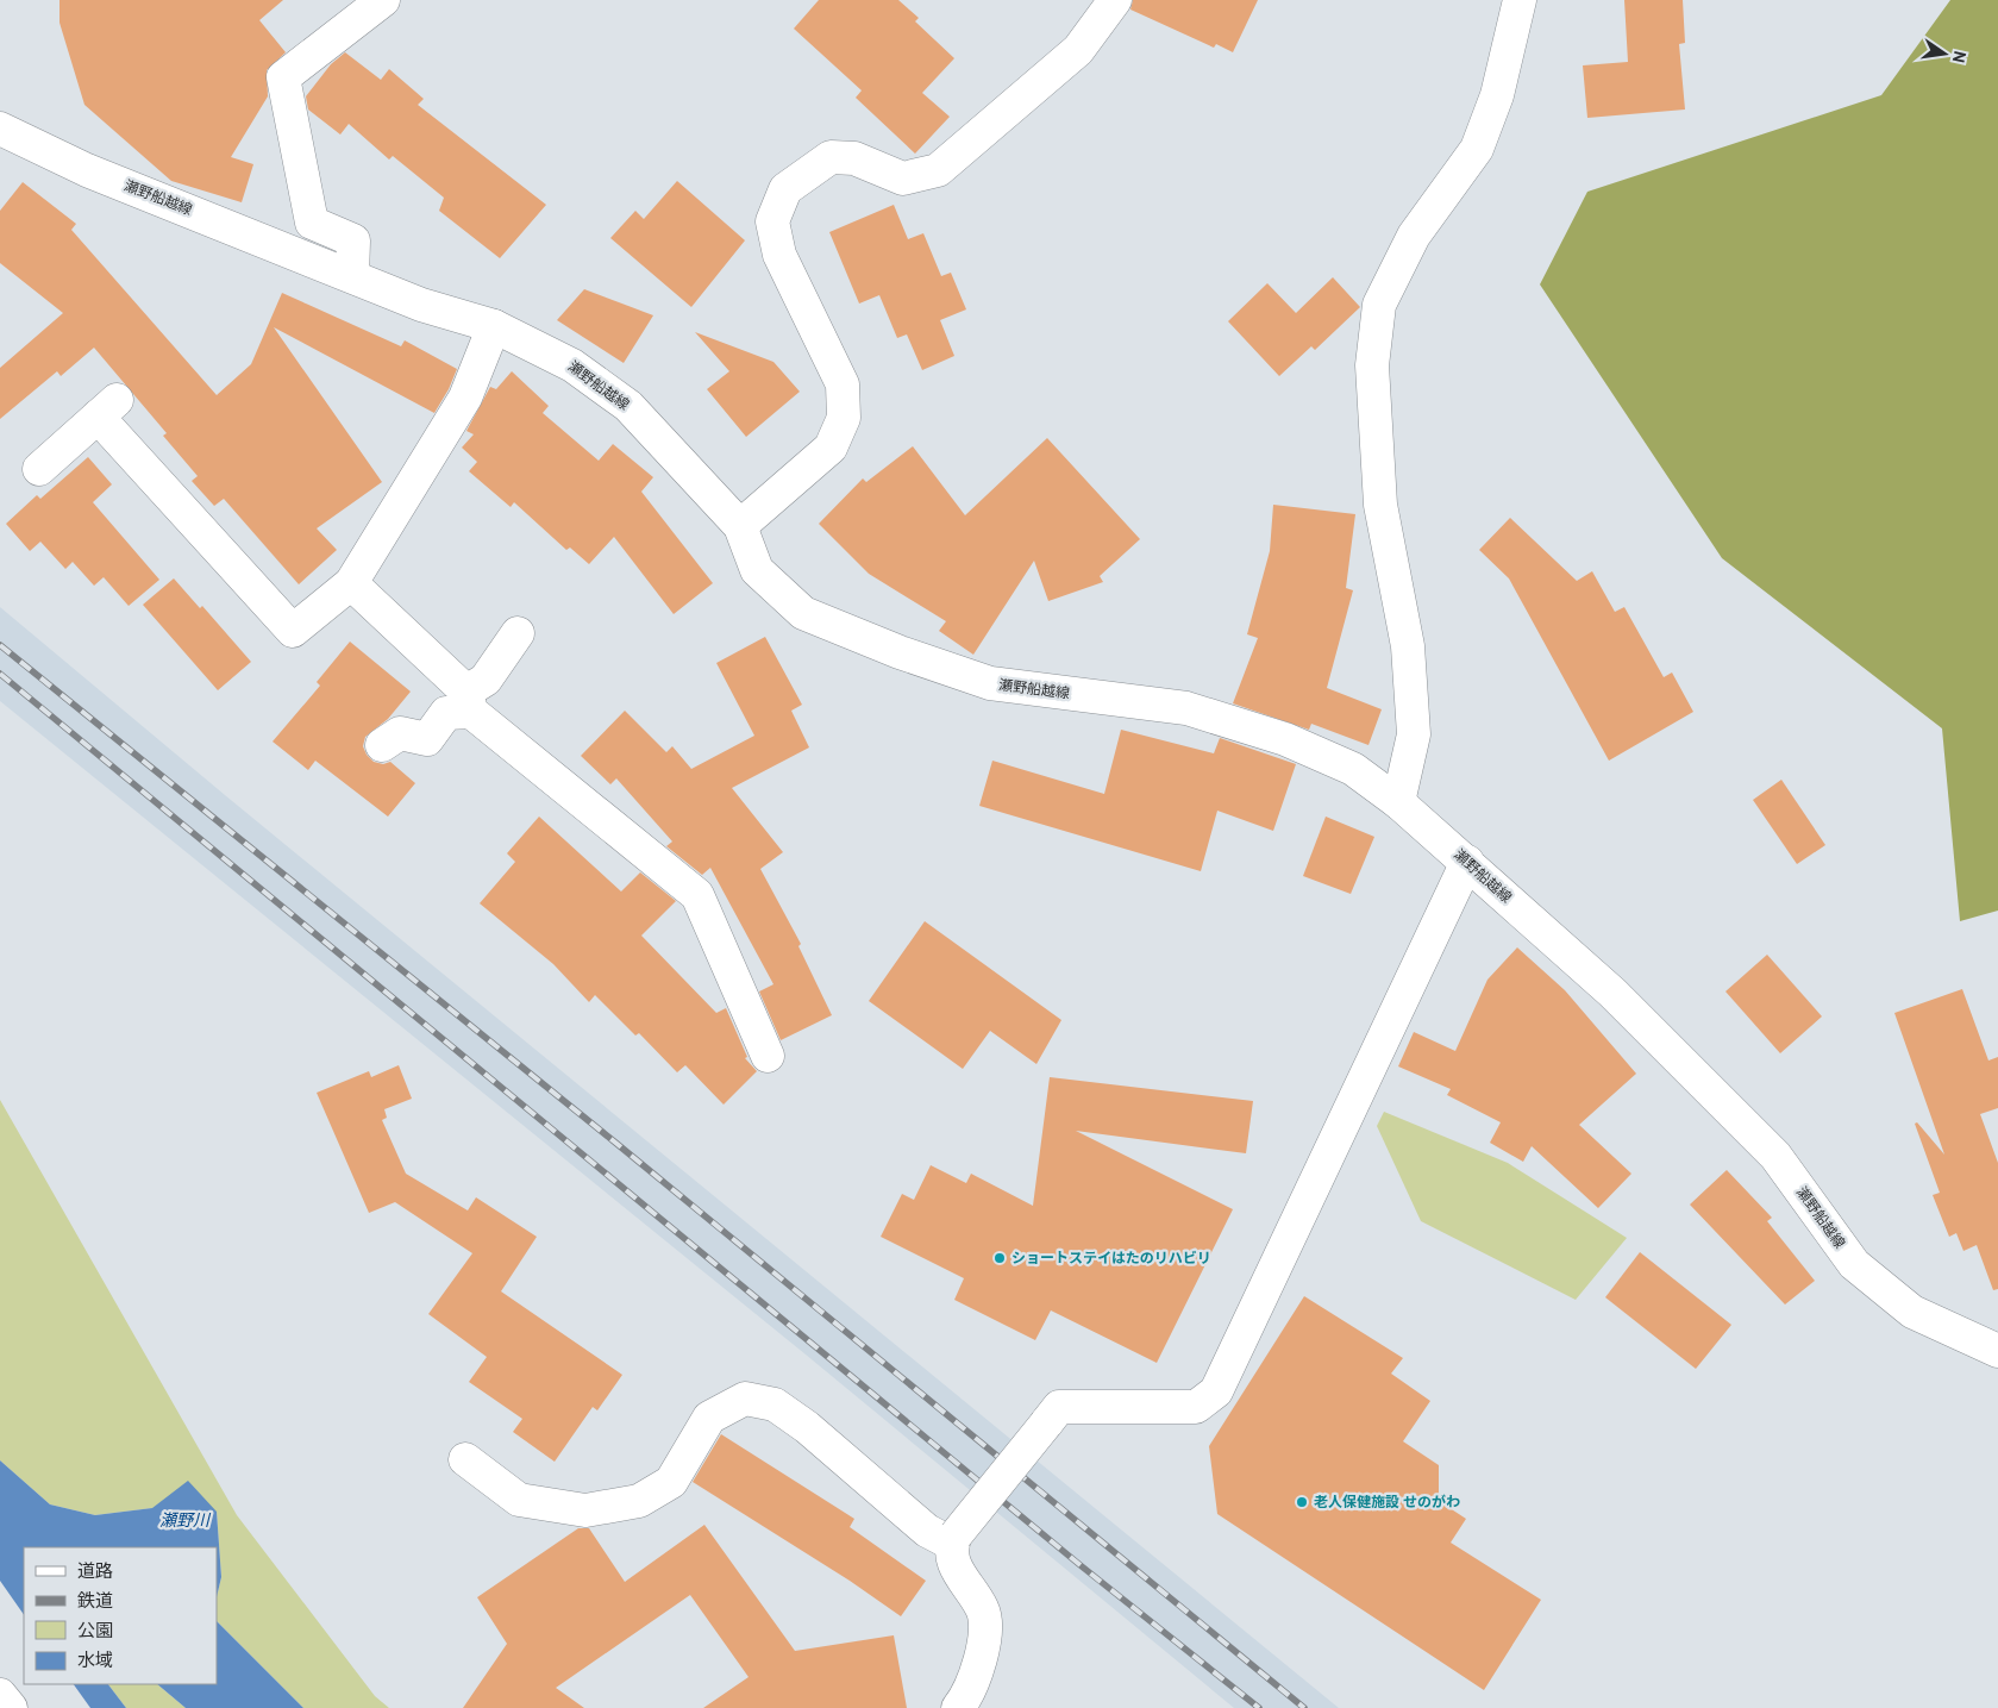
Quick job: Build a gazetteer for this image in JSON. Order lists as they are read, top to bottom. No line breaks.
{"streets":{"main road":["瀬野船越線"]},"water":["瀬野川"],"places":["ショートステイはたのリハビリ","老人保健施設 せのがわ"],"legend":["道路","鉄道","公園","水域"],"north":"right"}
